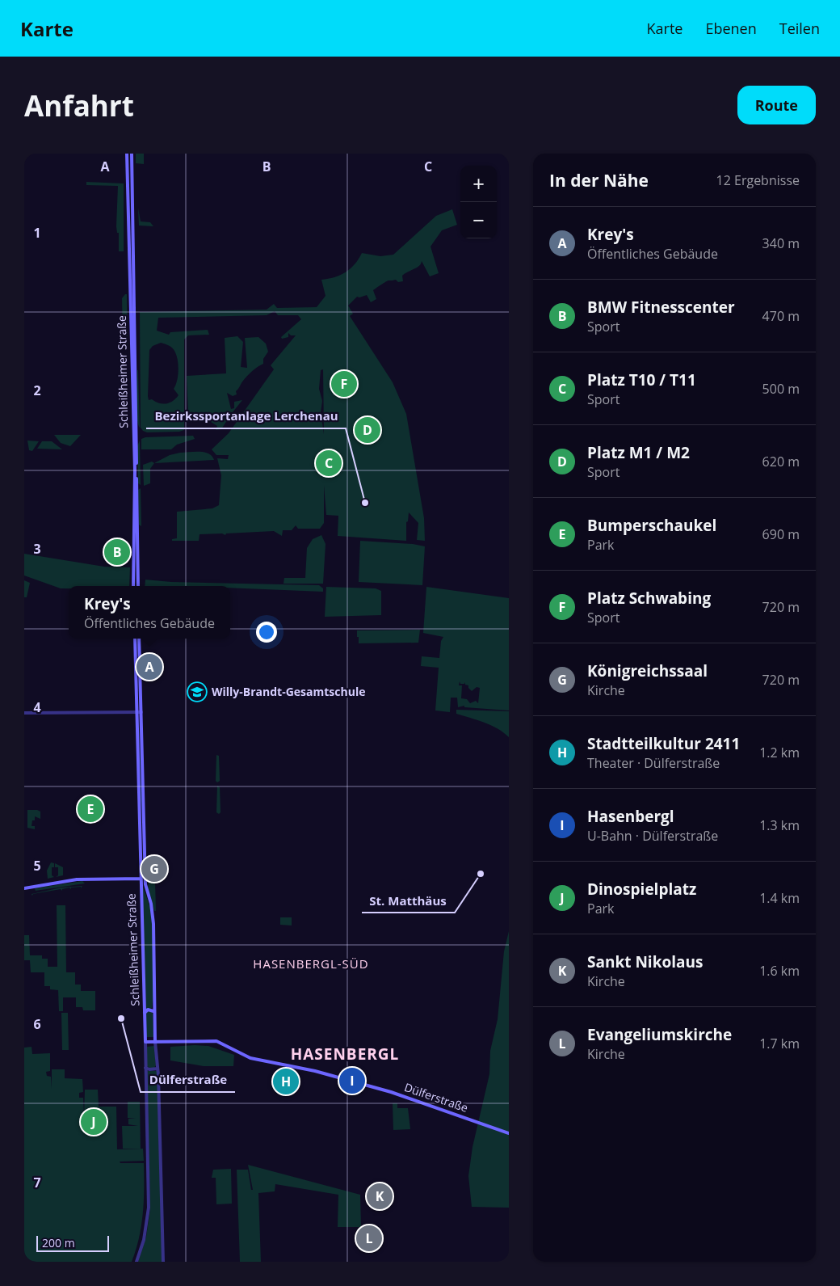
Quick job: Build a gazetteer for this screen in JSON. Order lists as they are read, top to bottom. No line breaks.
{"streets":{"main road":["Schleißheimer Straße","Dülferstraße"]},"crossings":[["Schleißheimer Straße","Dülferstraße"]],"districts":["HASENBERGL-SÜD","HASENBERGL"],"places":{"other":["Bezirkssportanlage Lerchenau","St. Matthäus","Dülferstraße"],"school or university":["Willy-Brandt-Gesamtschule"]},"scale_bar":"200 m","page":{"header":"Karte","nav":["Karte","Ebenen","Teilen"],"buttons":"Route","title":"Anfahrt","heading":["In der Nähe","12 Ergebnisse"],"map_buttons":["+","−"],"list":[{"mark":"A","name":"Krey's","note":"Öffentliches Gebäude","value":"340 m"},{"mark":"B","name":"BMW Fitnesscenter","note":"Sport","value":"470 m"},{"mark":"C","name":"Platz T10 / T11","note":"Sport","value":"500 m"},{"mark":"D","name":"Platz M1 / M2","note":"Sport","value":"620 m"},{"mark":"E","name":"Bumperschaukel","note":"Park","value":"690 m"},{"mark":"F","name":"Platz Schwabing","note":"Sport","value":"720 m"},{"mark":"G","name":"Königreichssaal","note":"Kirche","value":"720 m"},{"mark":"H","name":"Stadtteilkultur 2411","note":"Theater · Dülferstraße","value":"1.2 km"},{"mark":"I","name":"Hasenbergl","note":"U-Bahn · Dülferstraße","value":"1.3 km"},{"mark":"J","name":"Dinospielplatz","note":"Park","value":"1.4 km"},{"mark":"K","name":"Sankt Nikolaus","note":"Kirche","value":"1.6 km"},{"mark":"L","name":"Evangeliumskirche","note":"Kirche","value":"1.7 km"}],"pins":["F","D","C","B","A","E","G","I","H","J","K","L"],"popup":["Krey's","Öffentliches Gebäude"],"scale":"200 m"},"grid":{"columns":["A","B","C"],"rows":["1","2","3","4","5","6","7"]}}
